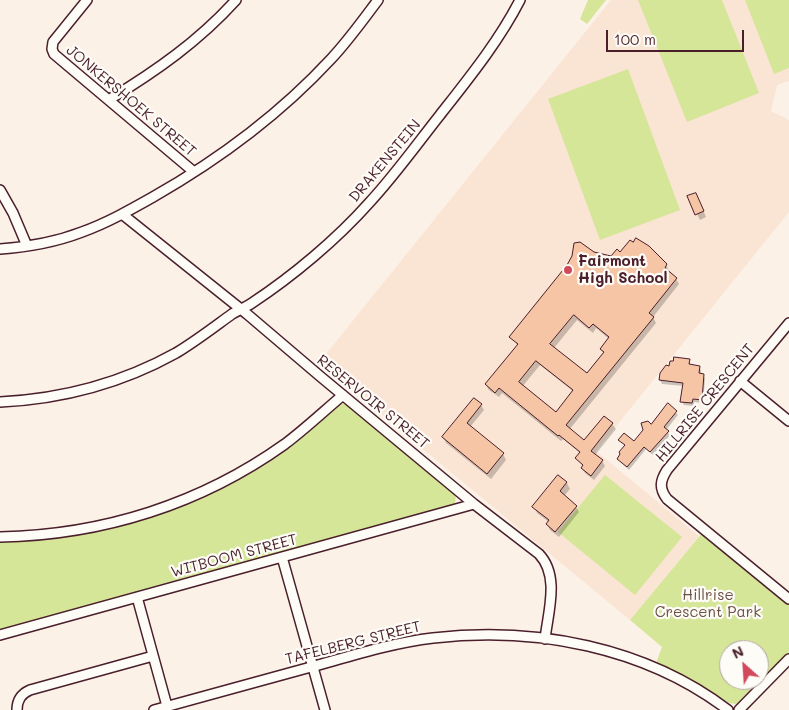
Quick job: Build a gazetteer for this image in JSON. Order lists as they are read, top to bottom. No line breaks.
{"streets":{"street":["JONKERSHOEK STREET","DRAKENSTEIN","RESERVOIR STREET","HILLRISE CRESCENT","WITBOOM STREET","TAFELBERG STREET"]},"crossings":[["DRAKENSTEIN","RESERVOIR STREET"],["RESERVOIR STREET","WITBOOM STREET"],["RESERVOIR STREET","TAFELBERG STREET"]],"parks":["Hillrise Crescent Park"],"places":["Fairmont High School"],"scale_bar":"100 m","north":"top left"}
